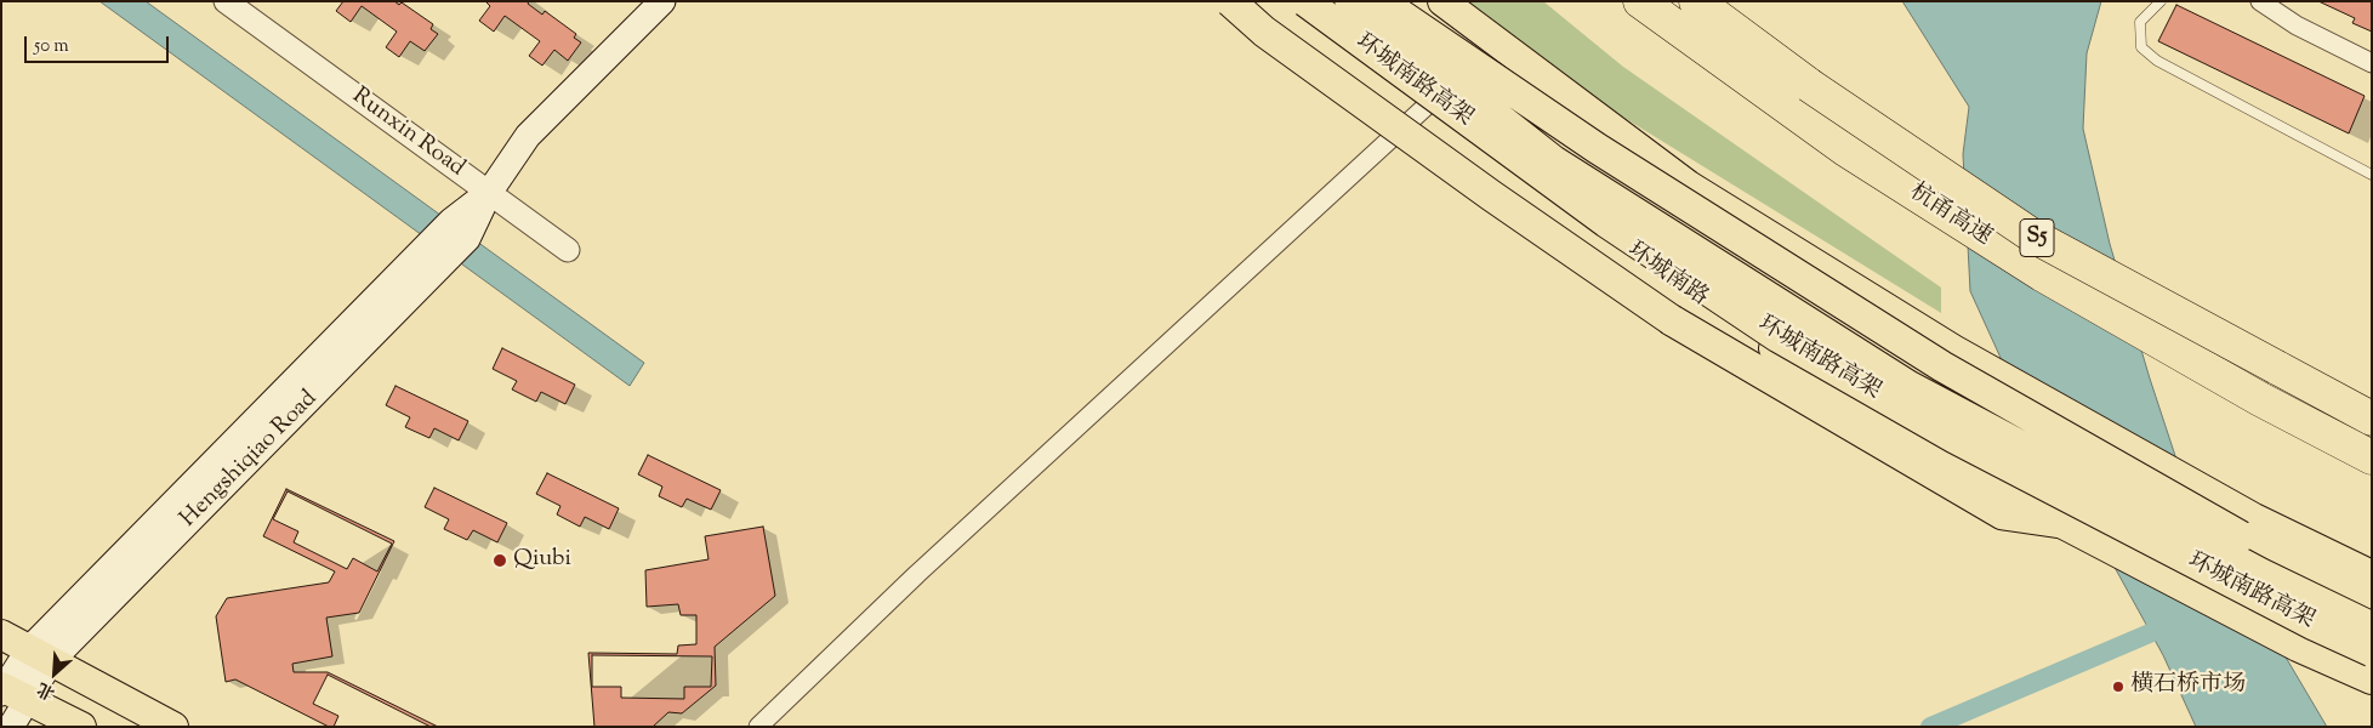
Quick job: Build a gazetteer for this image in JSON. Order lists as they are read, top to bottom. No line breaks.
{"streets":{"highway":["环城南路高架","杭甬高速","S5"],"main road":["环城南路","Hengshiqiao Road"],"street":["Runxin Road"]},"crossings":[["Runxin Road","Hengshiqiao Road"]],"places":["Qiubi","横石桥市场"],"scale_bar":"50 m","north":"bottom left"}
